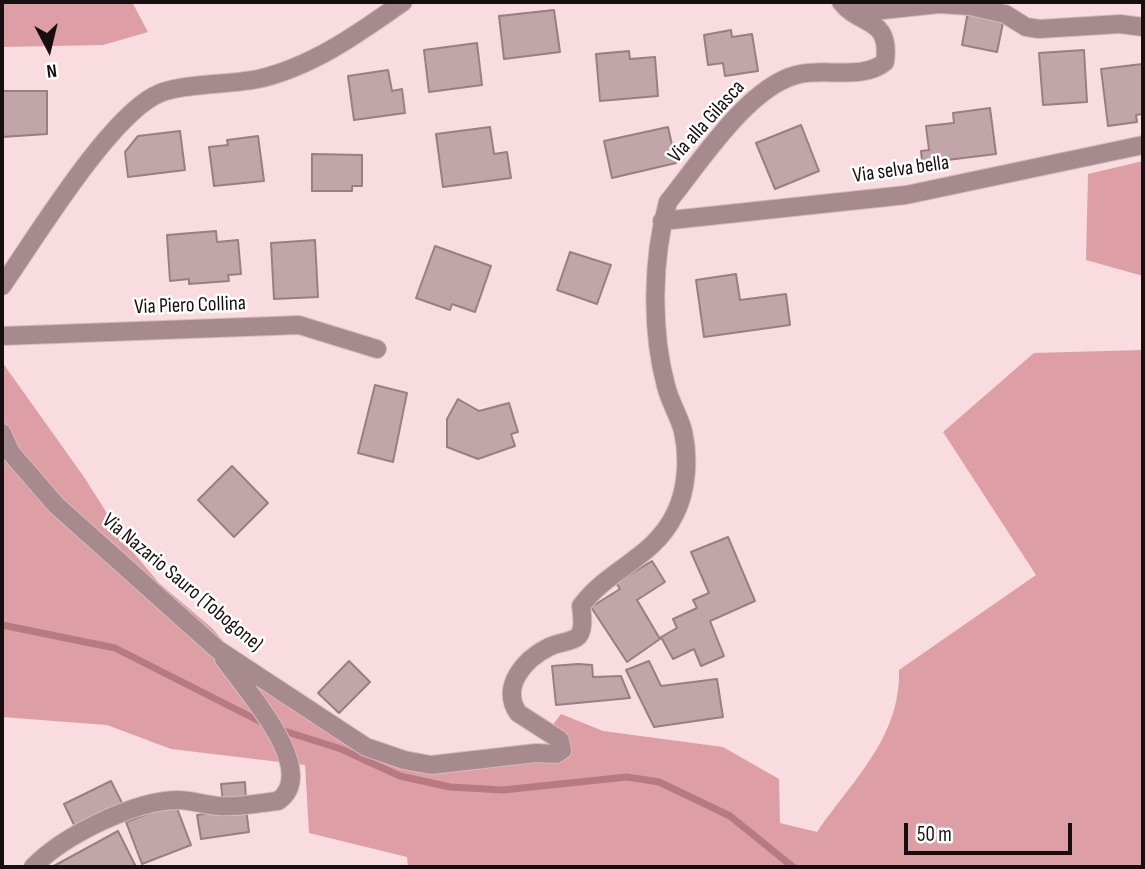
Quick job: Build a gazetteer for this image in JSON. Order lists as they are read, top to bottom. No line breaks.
{"streets":{"street":["Via alla Gilasca","Via selva bella","Via Piero Collina","Via Nazario Sauro (Tobogone)"]},"crossings":[["Via alla Gilasca","Via selva bella"],["Via alla Gilasca","Via Nazario Sauro (Tobogone)"]],"scale_bar":"50 m","north":"bottom"}
